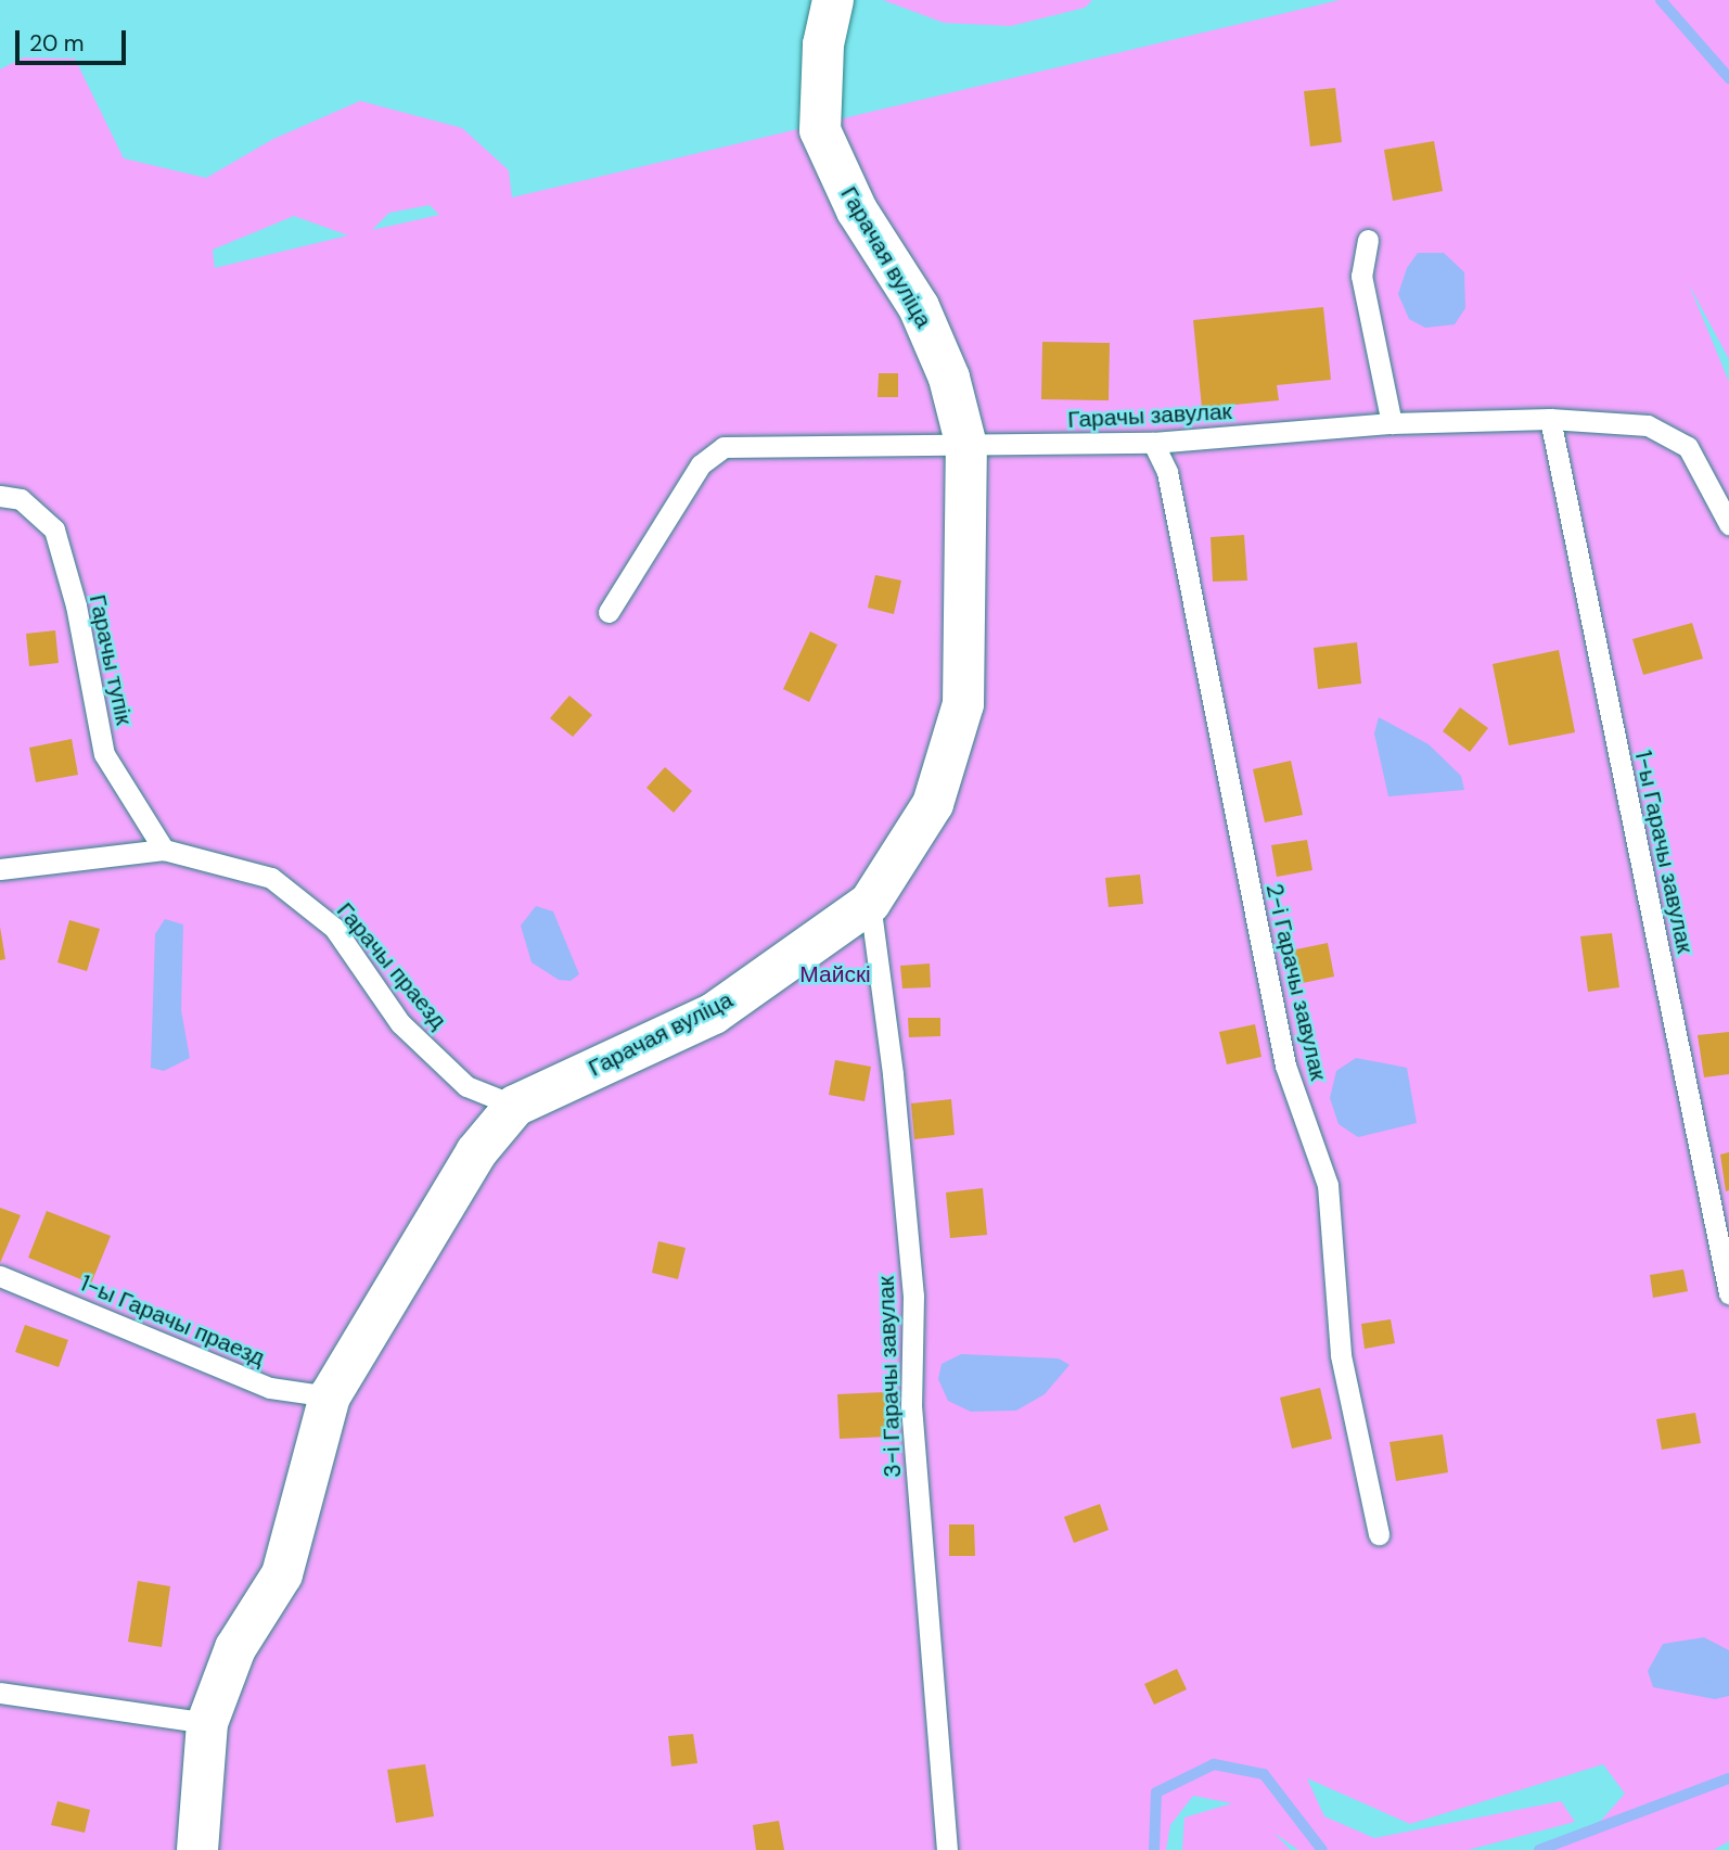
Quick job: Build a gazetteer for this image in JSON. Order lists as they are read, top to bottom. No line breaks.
{"streets":{"street":["Гарачая вуліца"],"lane":["Гарачы завулак","Гарачы тупік","1-ы Гарачы завулак","Гарачы праезд","2-і Гарачы завулак","1-ы Гарачы праезд","3-і Гарачы завулак"]},"crossings":[["Гарачая вуліца","Гарачы завулак"],["Гарачая вуліца","Гарачы праезд"],["Гарачая вуліца","1-ы Гарачы праезд"],["Гарачая вуліца","3-і Гарачы завулак"],["Гарачы завулак","1-ы Гарачы завулак"],["Гарачы завулак","2-і Гарачы завулак"],["Гарачы тупік","Гарачы праезд"]],"parks":["Майскі"],"scale_bar":"20 m"}
